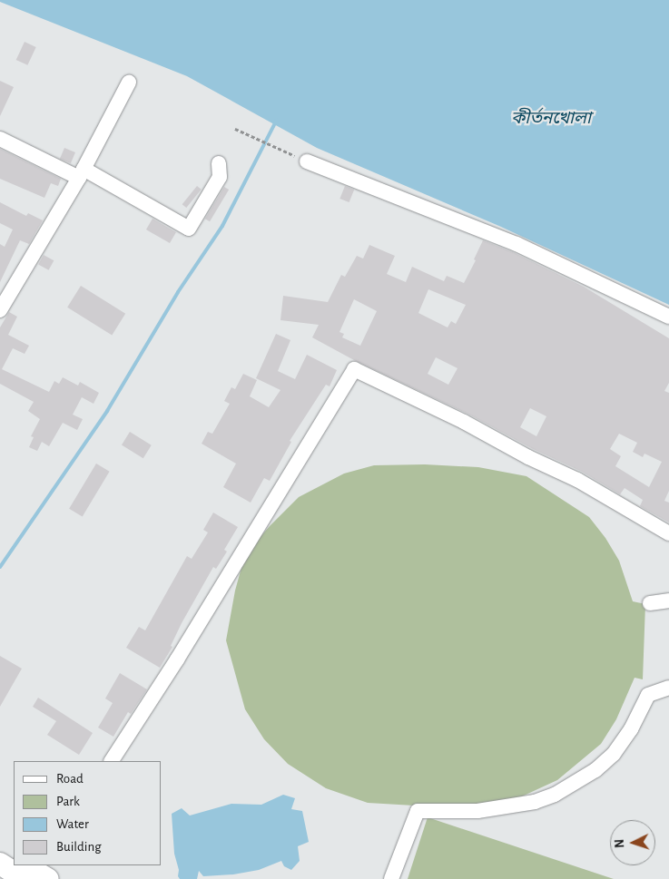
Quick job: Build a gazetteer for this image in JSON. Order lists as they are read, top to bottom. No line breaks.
{"water":["কীর্তনখোলা"],"legend":["Road","Park","Water","Building"],"north":"left"}
